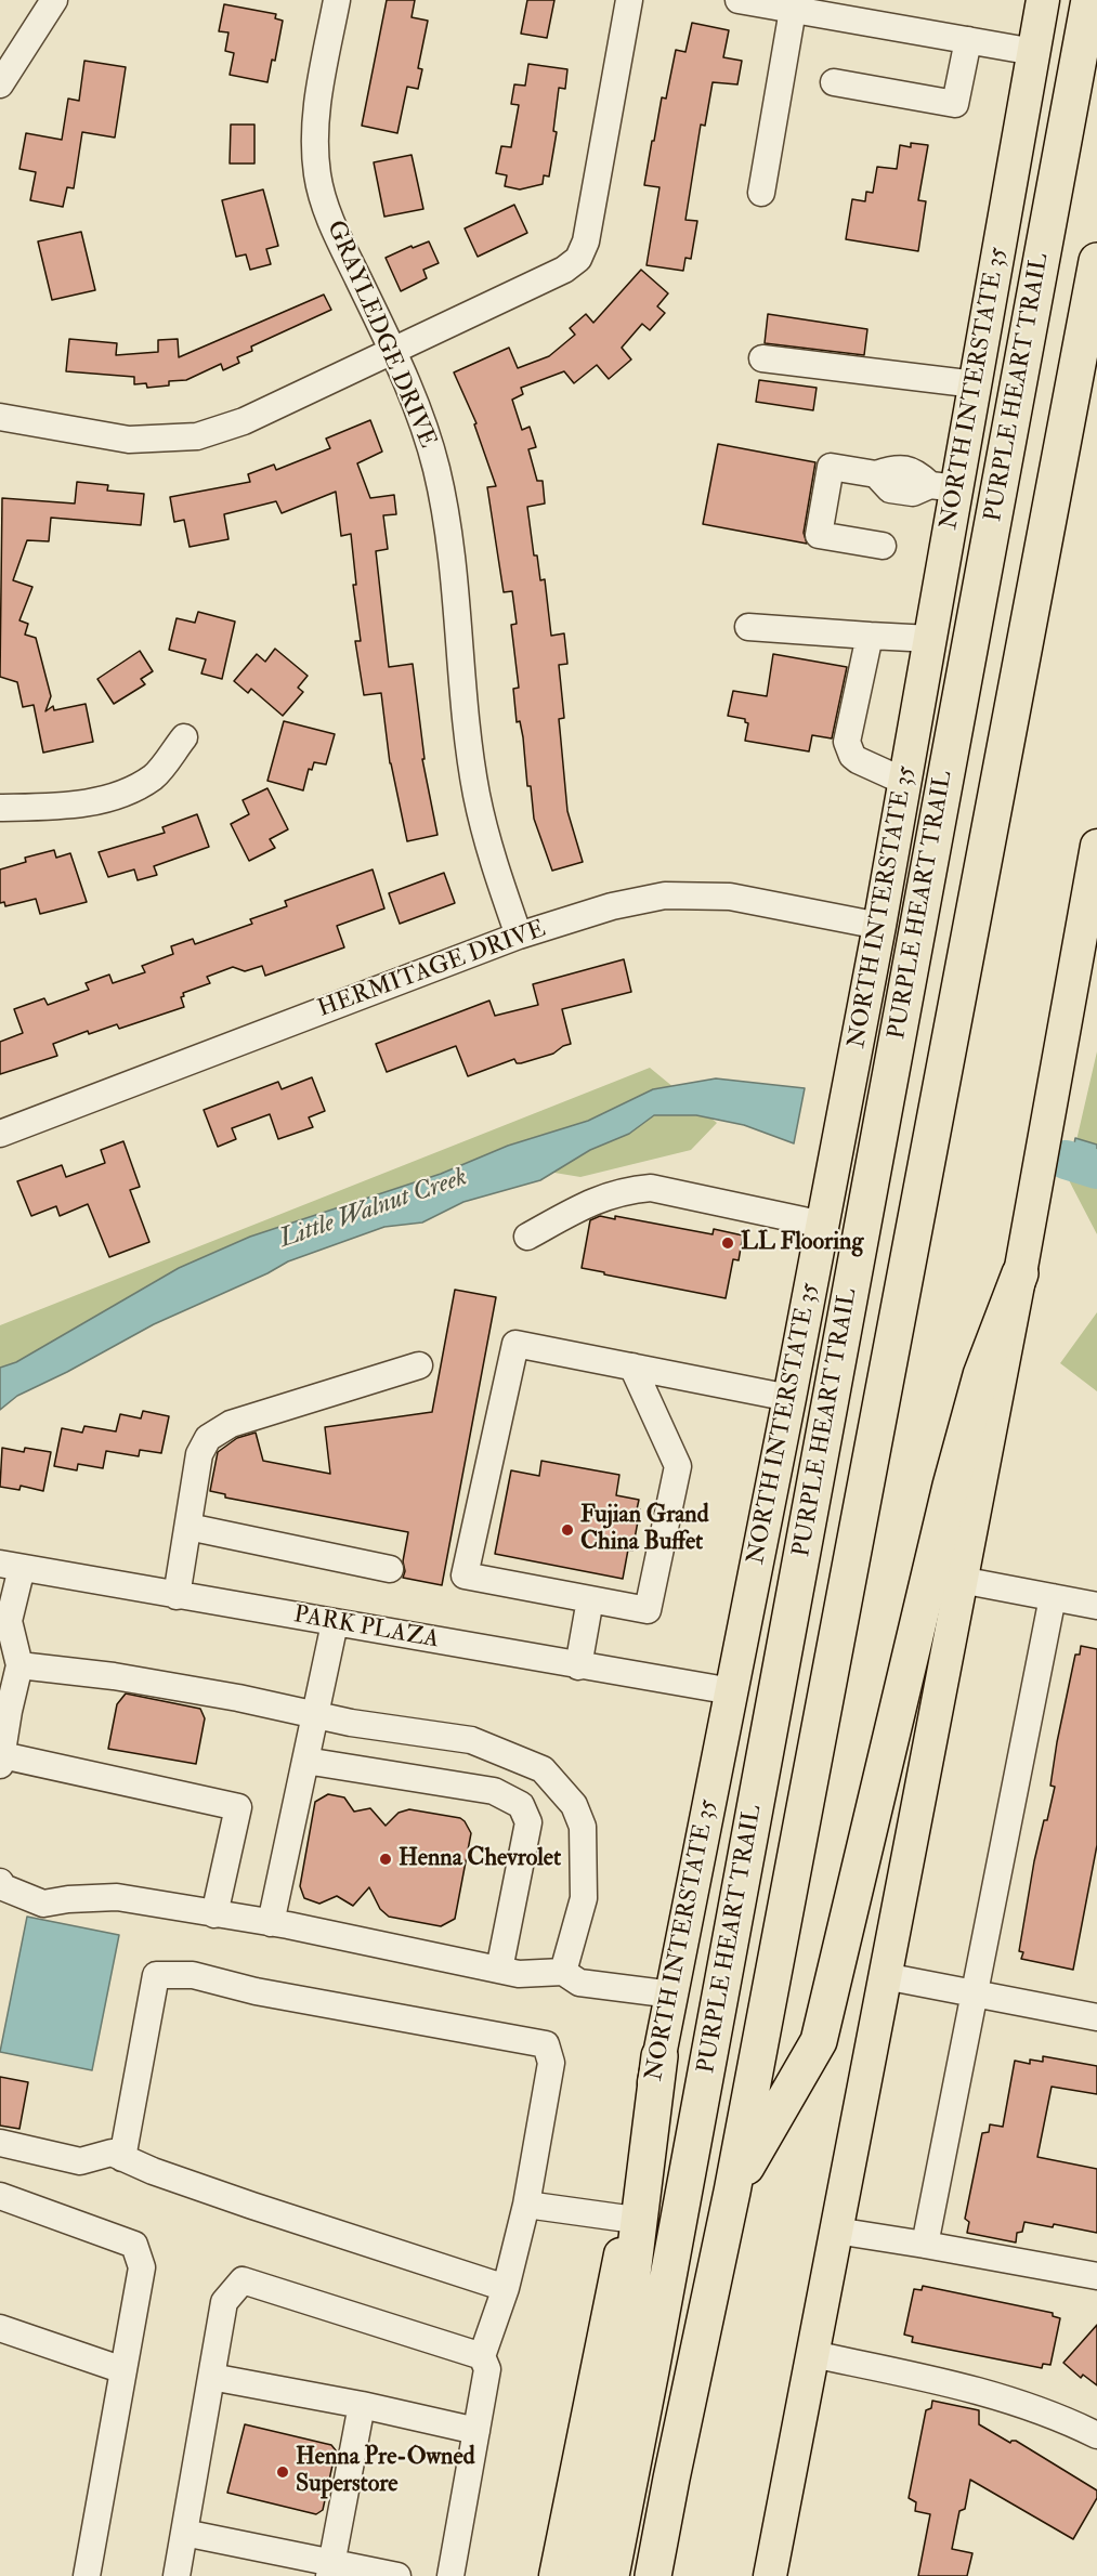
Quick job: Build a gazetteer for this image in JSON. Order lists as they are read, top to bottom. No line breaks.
{"streets":{"highway":["PURPLE HEART TRAIL"],"main road":["NORTH INTERSTATE 35"],"street":["GRAYLEDGE DRIVE","HERMITAGE DRIVE","PARK PLAZA"]},"crossings":[["GRAYLEDGE DRIVE","HERMITAGE DRIVE"],["NORTH INTERSTATE 35","HERMITAGE DRIVE"],["NORTH INTERSTATE 35","PARK PLAZA"]],"water":["Little Walnut Creek"],"places":["LL Flooring","Fujian Grand China Buffet","Henna Chevrolet","Henna Pre-Owned Superstore"]}
